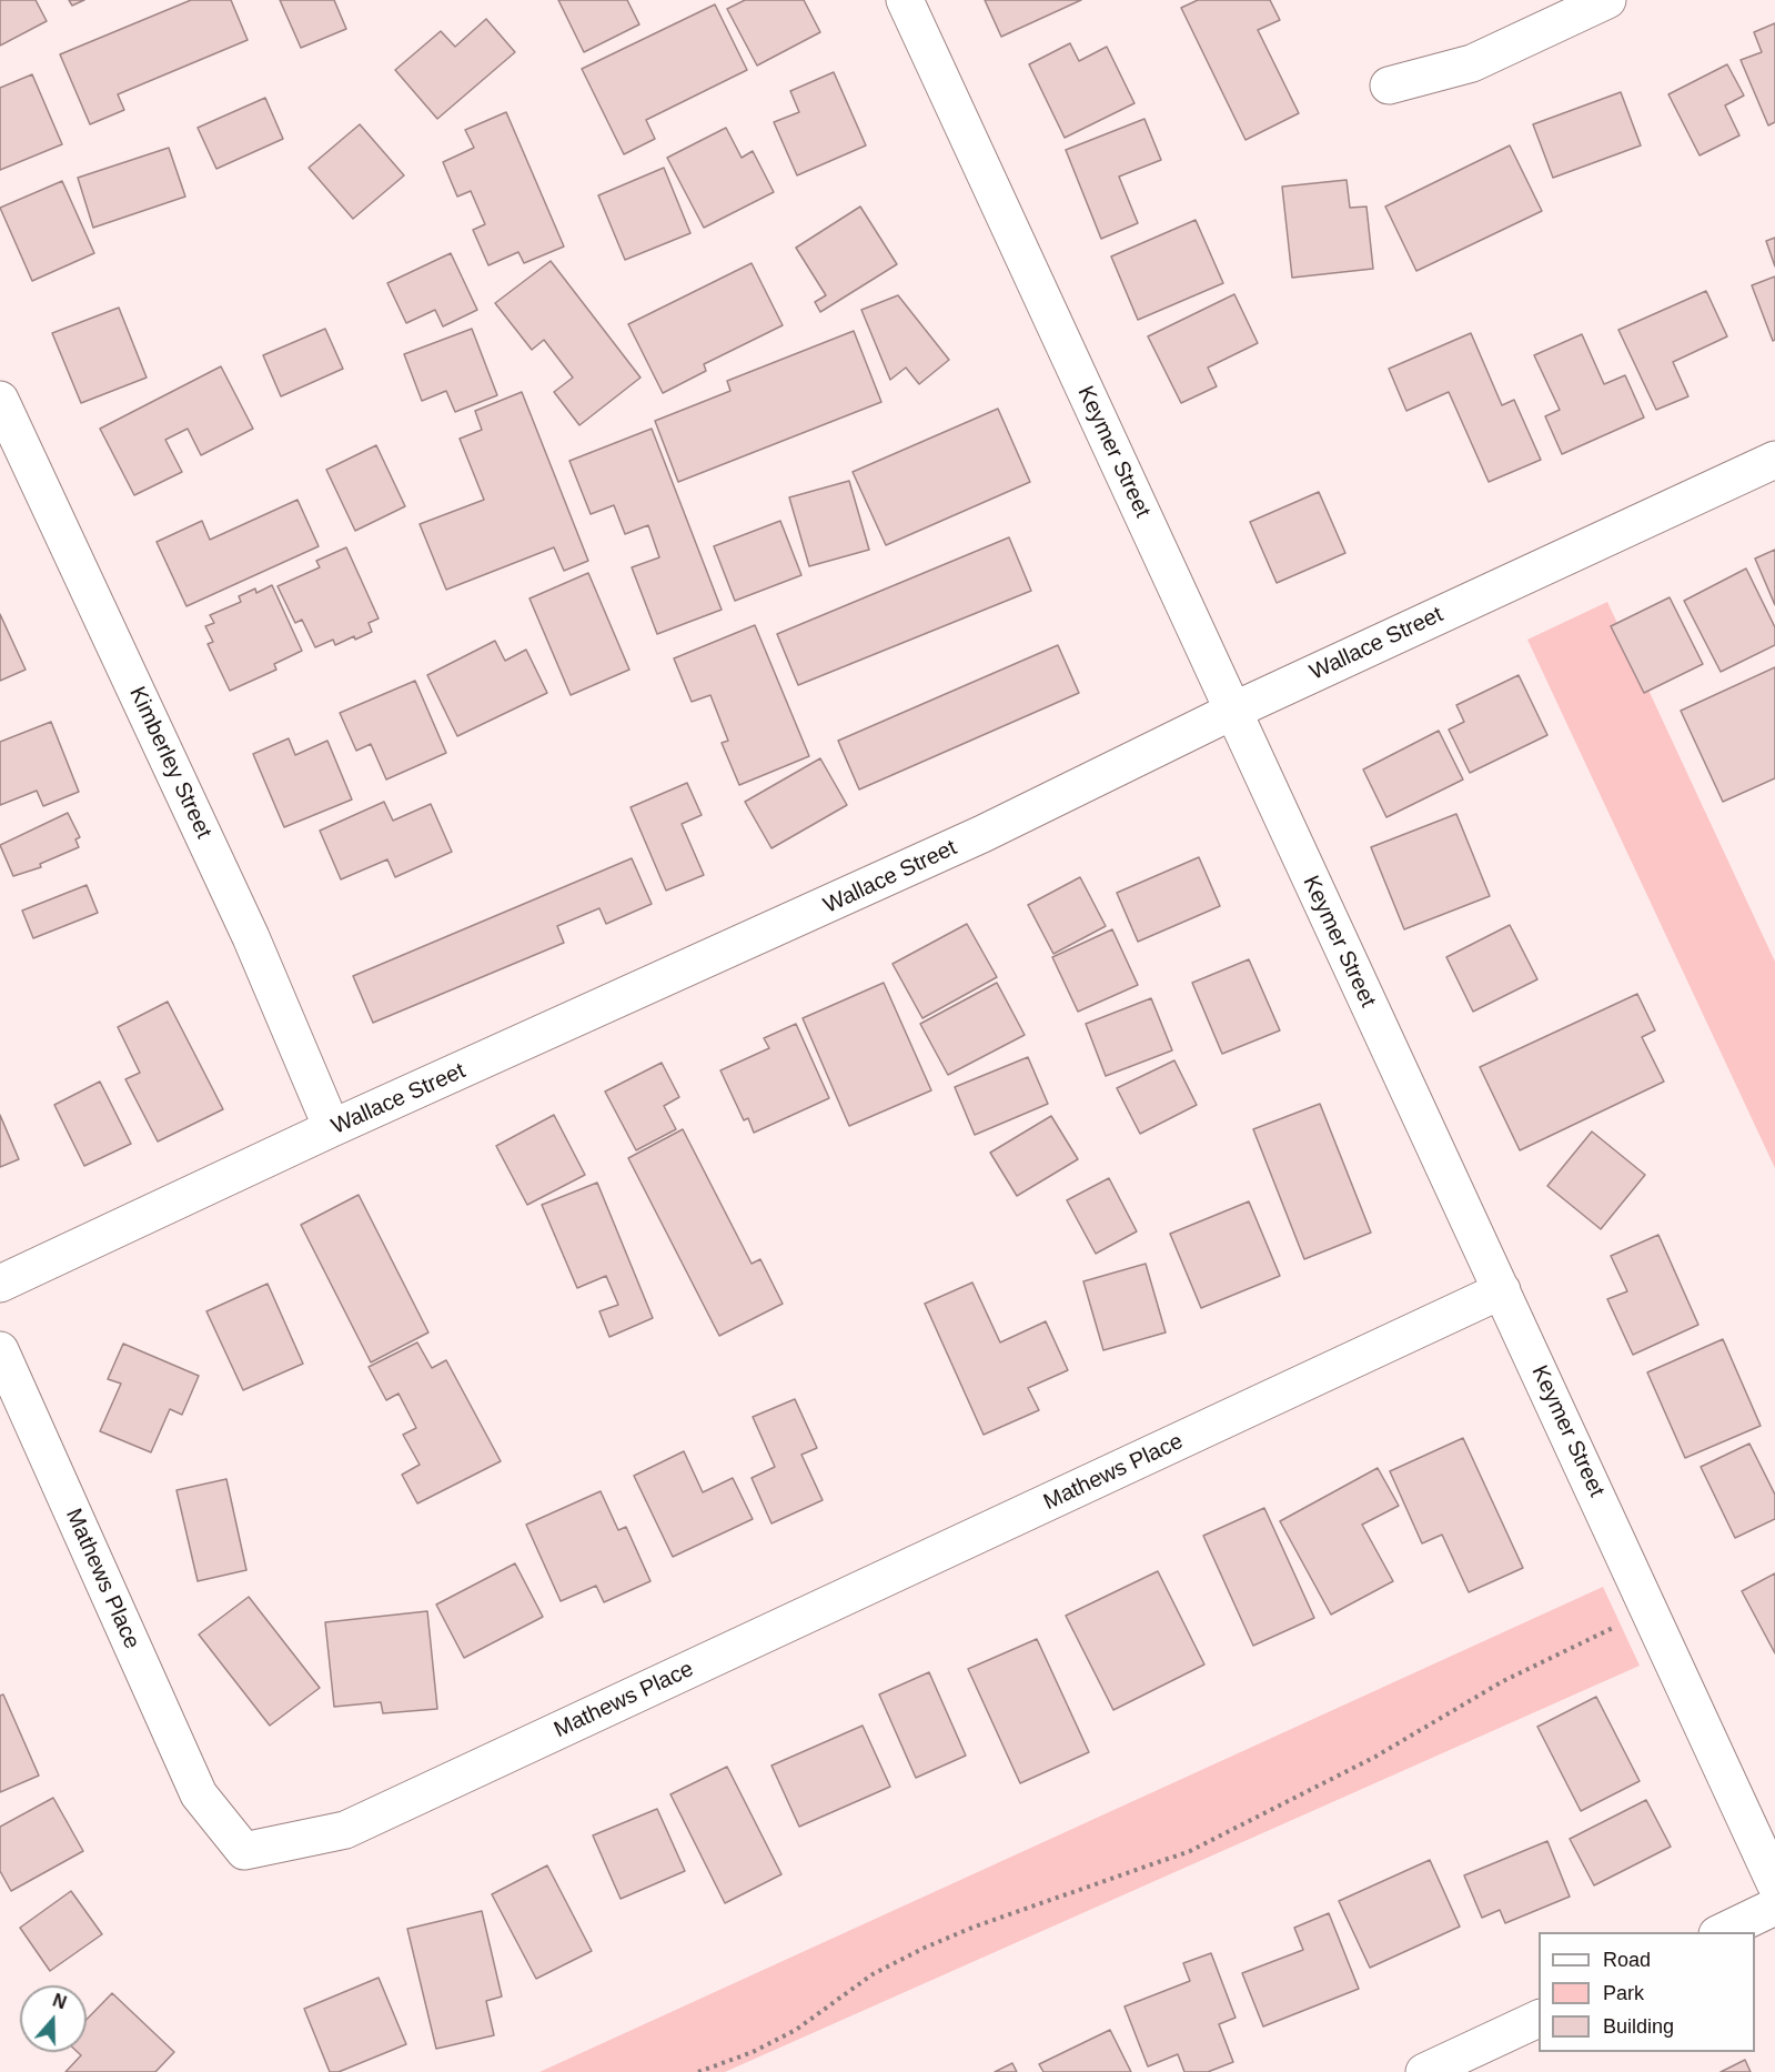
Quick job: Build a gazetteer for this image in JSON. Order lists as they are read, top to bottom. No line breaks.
{"streets":{"street":["Keymer Street","Wallace Street","Kimberley Street","Mathews Place"]},"crossings":[["Keymer Street","Wallace Street"],["Keymer Street","Mathews Place"],["Wallace Street","Kimberley Street"]],"legend":["Road","Park","Building"],"north":"top"}
